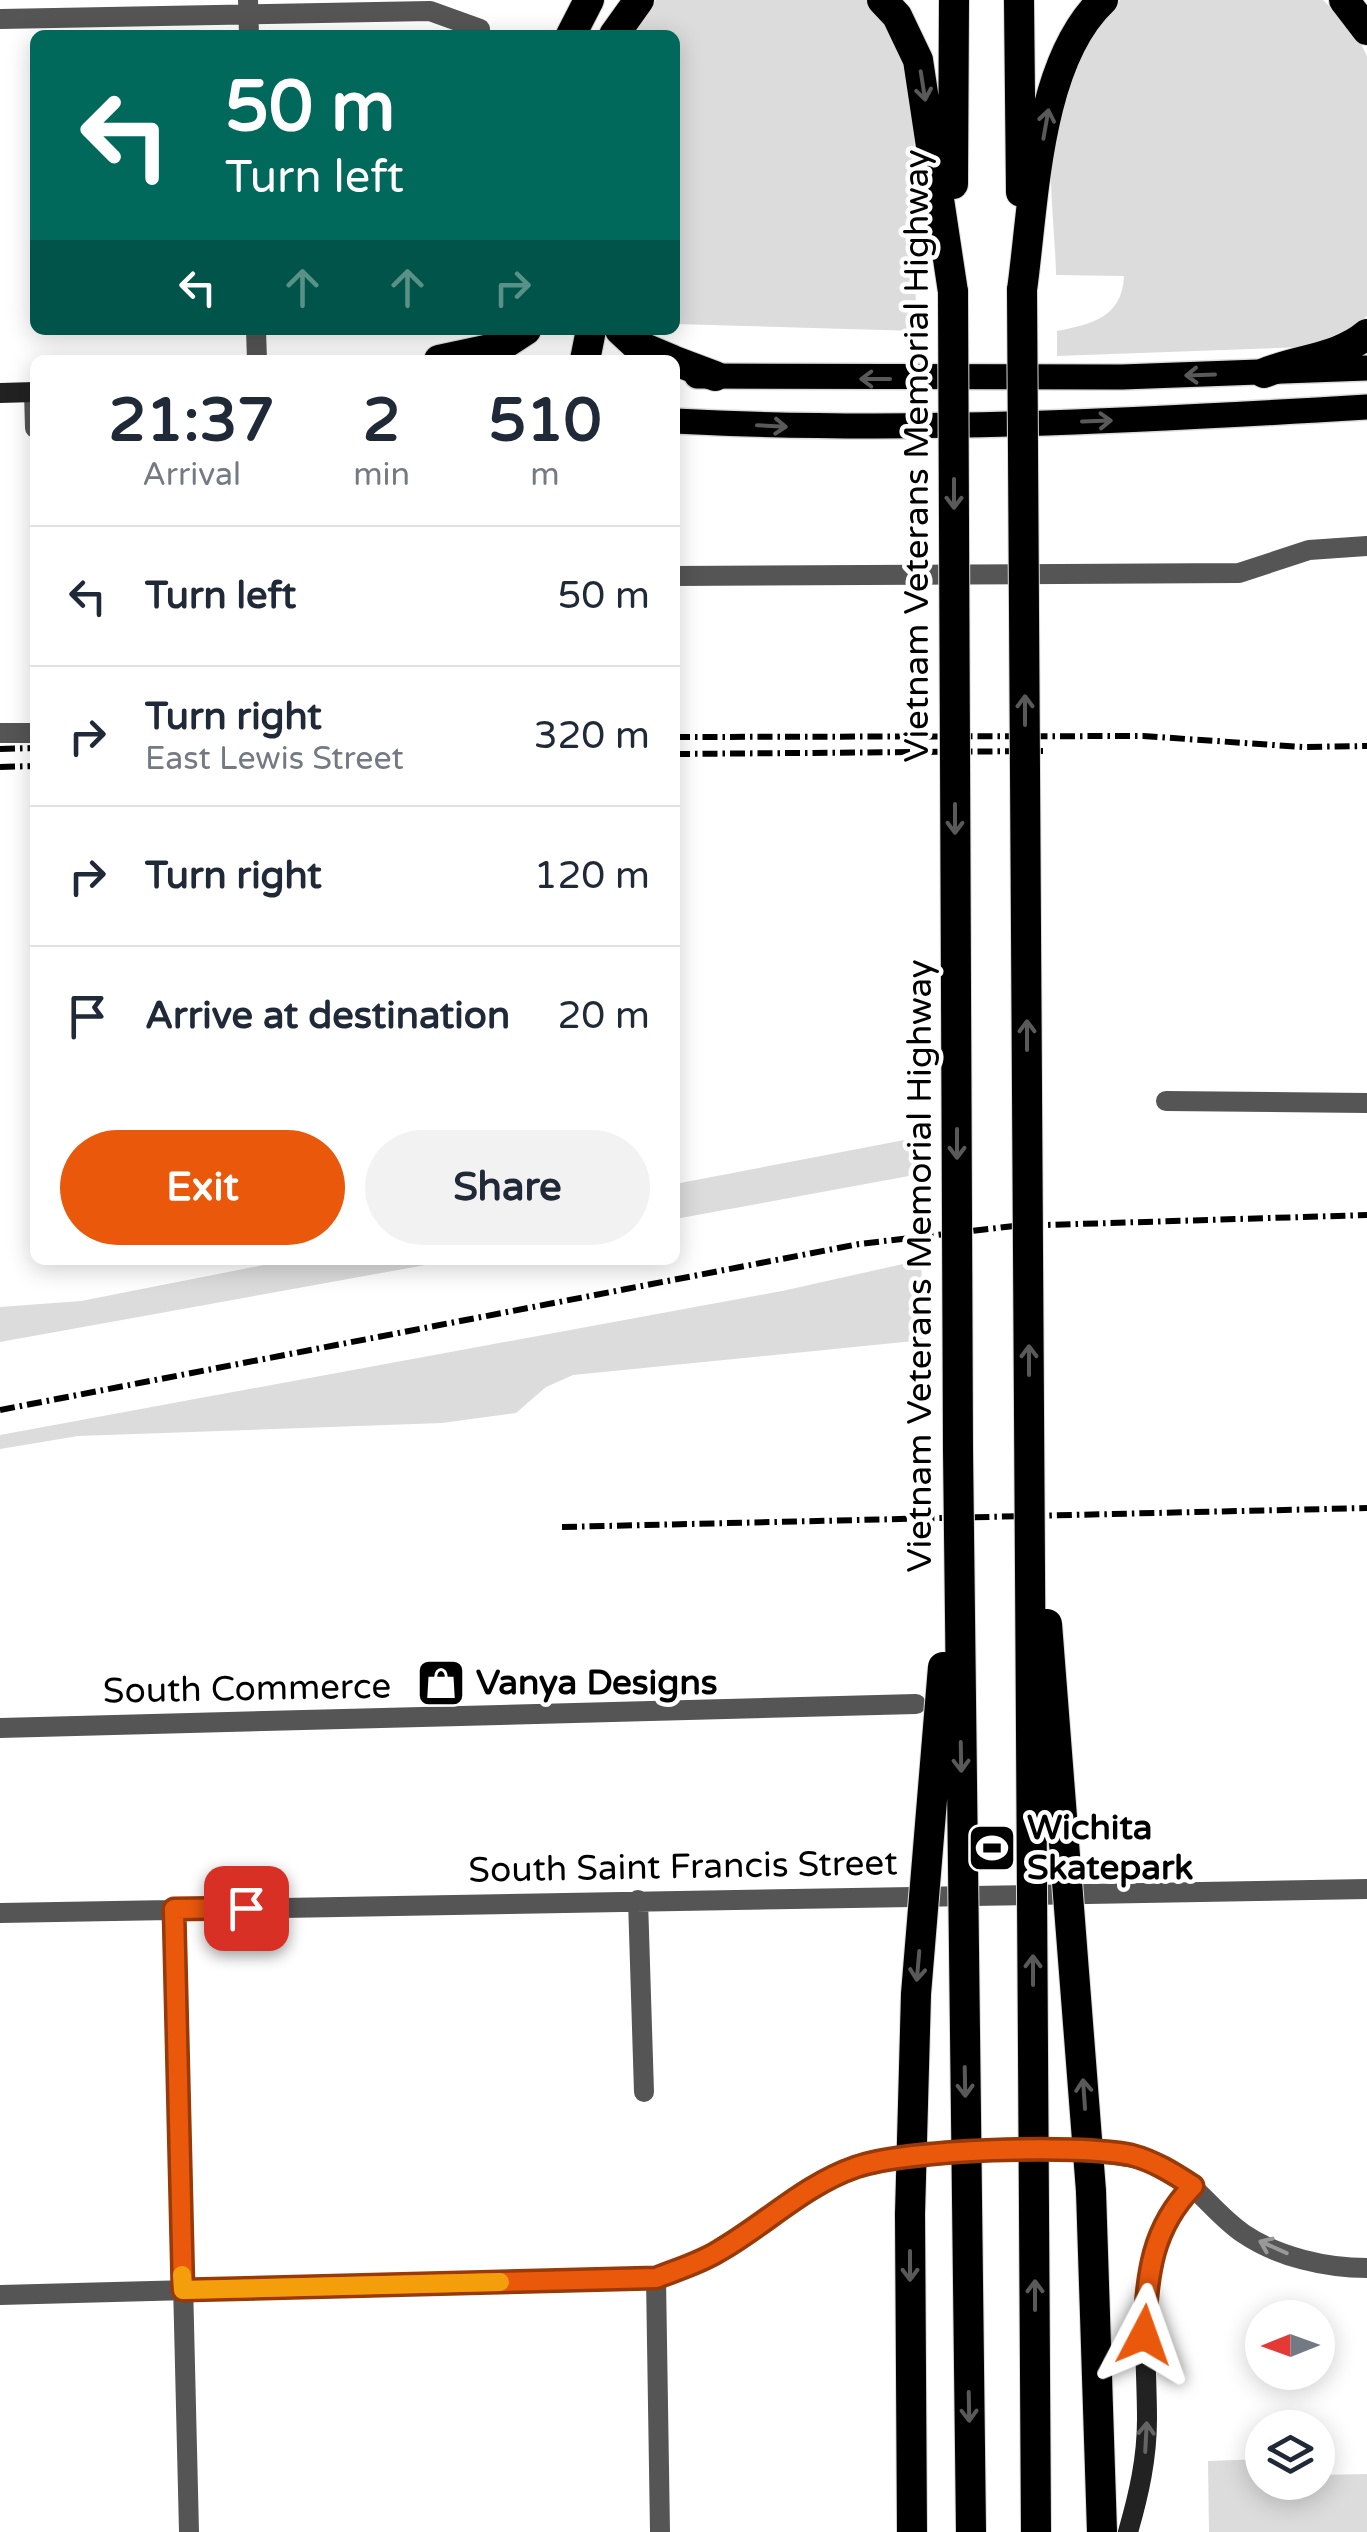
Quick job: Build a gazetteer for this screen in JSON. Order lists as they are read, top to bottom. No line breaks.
{"streets":{"highway":["Vietnam Veterans Memorial Highway"],"street":["South Commerce","South Saint Francis Street"]},"places":{"shop":["Vanya Designs"],"sports":["Wichita Skatepark"]},"north":"left","page":{"turn":["50 m","Turn left"],"eta":["21:37","Arrival","2","min","510","m"],"list":[{"name":"Turn left","value":"50 m"},{"name":"Turn right","note":"East Lewis Street","value":"320 m"},{"name":"Turn right","value":"120 m"},{"name":"Arrive at destination","value":"20 m"}],"buttons":["Exit","Share"]}}
